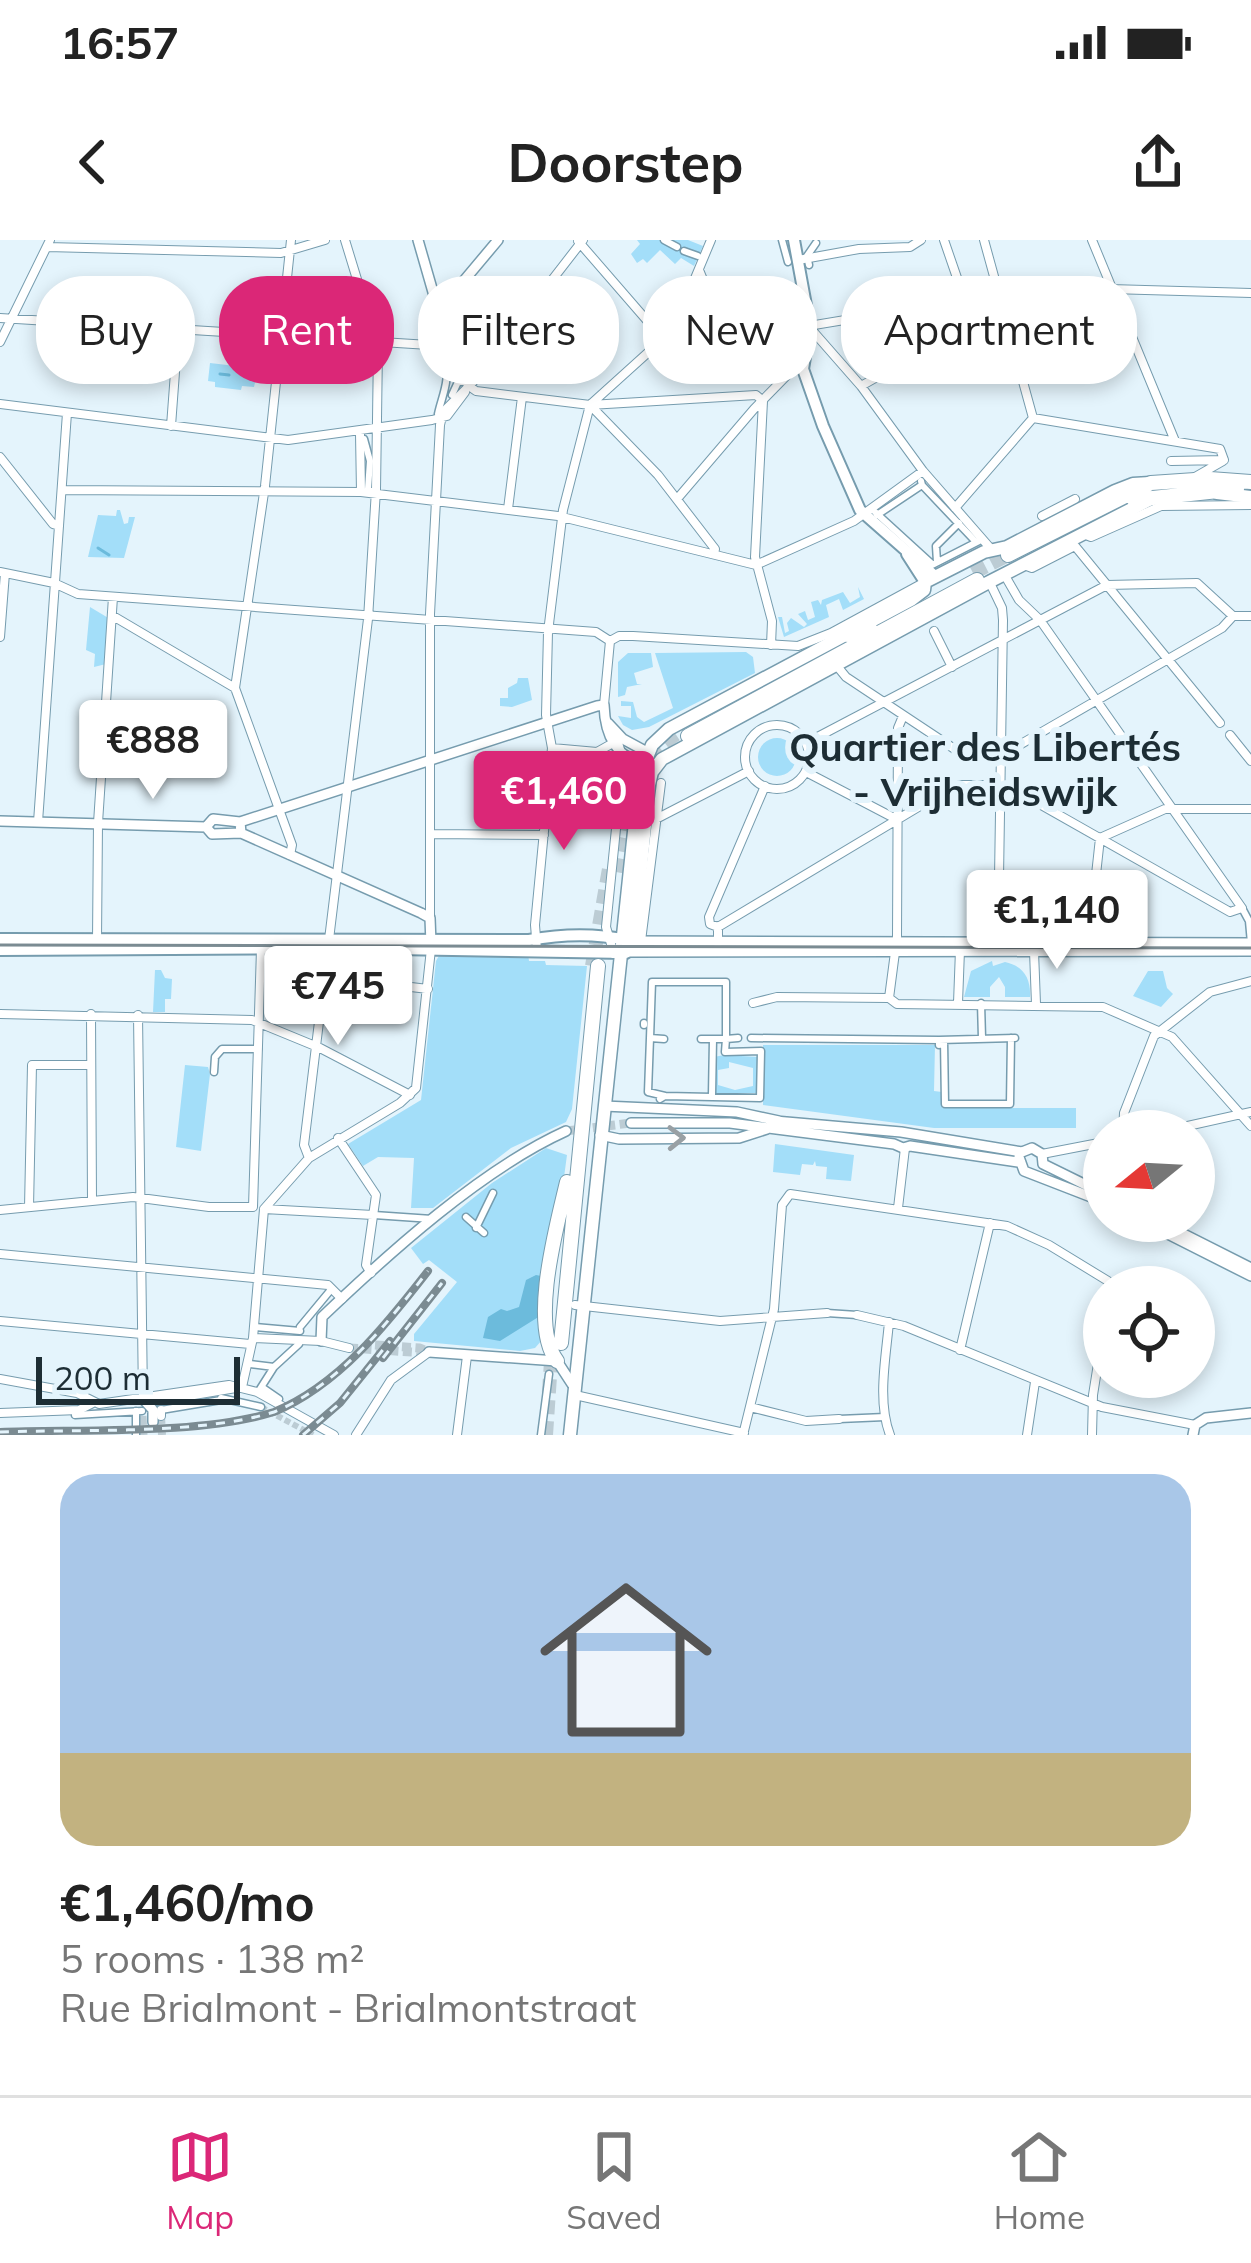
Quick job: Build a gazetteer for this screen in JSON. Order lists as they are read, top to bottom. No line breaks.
{"districts":["Quartier des Libertés - Vrijheidswijk"],"scale_bar":"200 m","north":"left","page":{"status":"16:57","header":"Doorstep","chip":["Buy","Rent","Filters","New","Apartment"],"price":["€888","€1,460","€1,140","€745"],"scale":"200 m","list":[{"name":"€1,460/mo","note":"5 rooms · 138 m² · Rue Brialmont - Brialmontstraat"}],"tabs":["Map","Saved","Home"]}}
